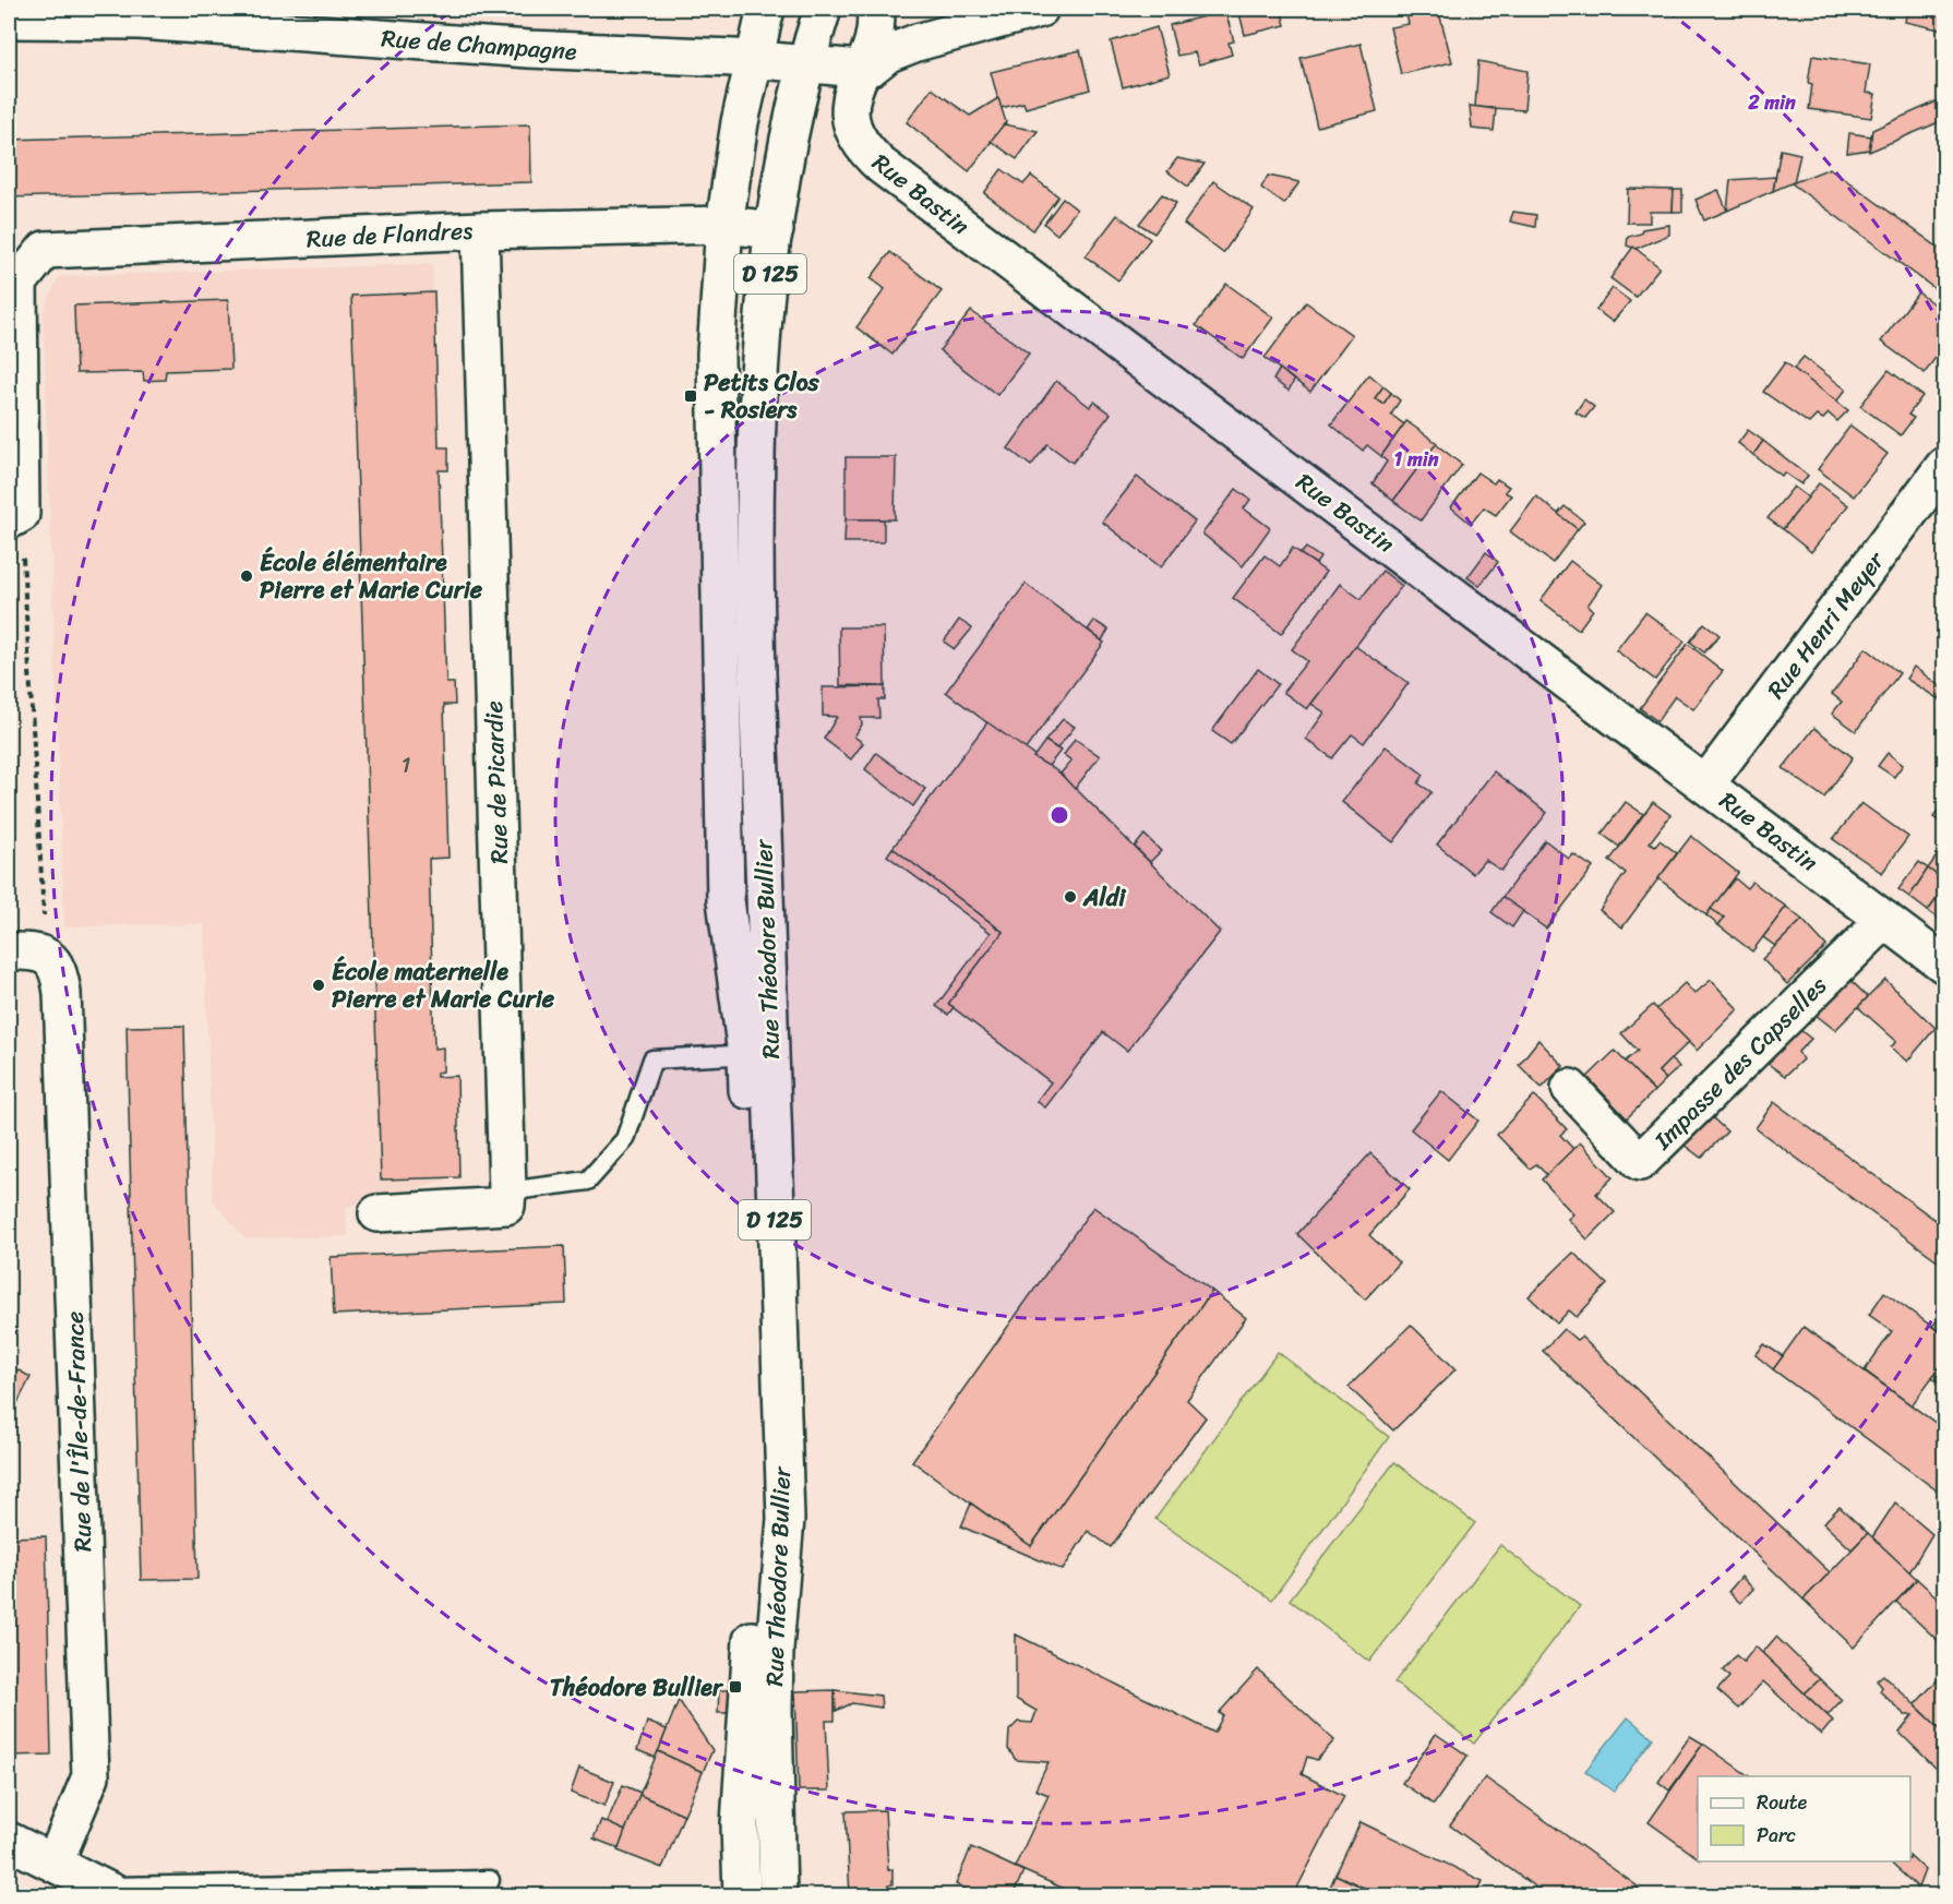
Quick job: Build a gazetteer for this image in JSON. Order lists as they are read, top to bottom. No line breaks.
{"streets":{"street":["Rue de Champagne","Rue Bastin","Rue de Flandres","D 125","Rue Henri Meyer","Rue de Picardie","Rue Théodore Bullier","Impasse des Capselles","Rue de l'Île-de-France"]},"crossings":[["Rue de Champagne","Rue Bastin"],["Rue de Champagne","Rue Théodore Bullier"],["Rue Bastin","Rue Henri Meyer"],["Rue Bastin","Impasse des Capselles"],["Rue de Flandres","Rue de Picardie"],["Rue de Flandres","Rue Théodore Bullier"]],"places":{"transit":["Petits Clos - Rosiers","Théodore Bullier"],"other":["École élémentaire Pierre et Marie Curie","Aldi","École maternelle Pierre et Marie Curie"]},"house_numbers":["1"],"legend":["Route","Parc"],"rings":["2 min","1 min"]}
